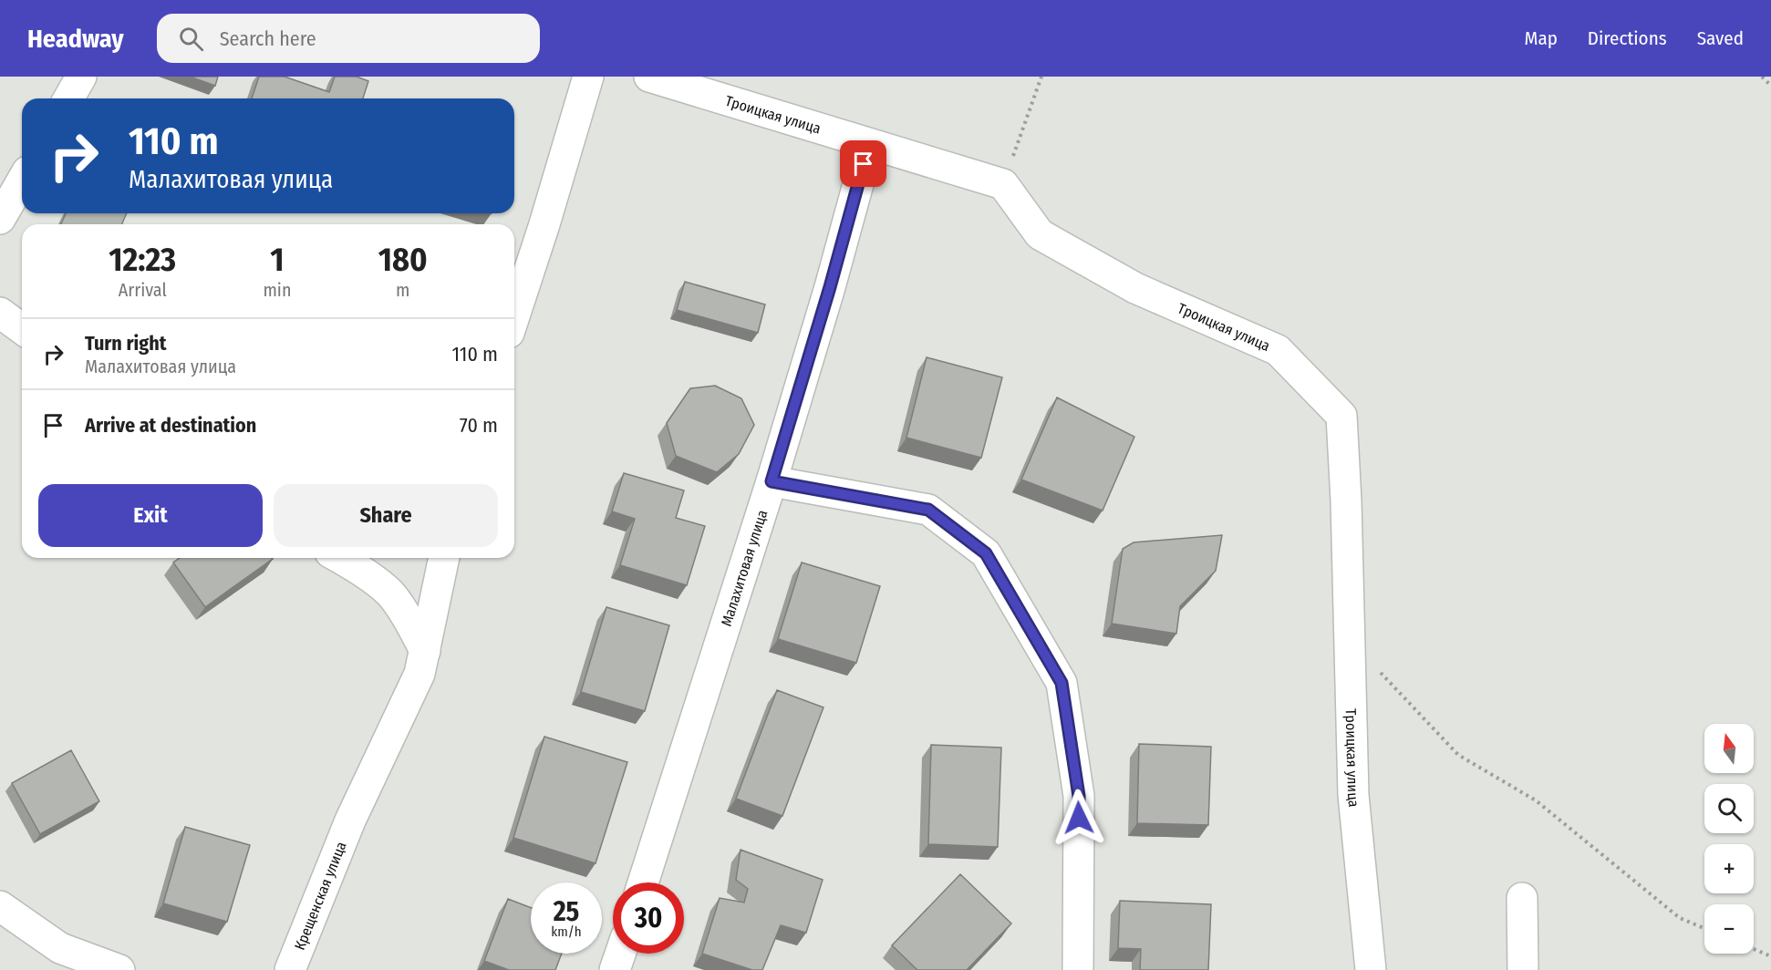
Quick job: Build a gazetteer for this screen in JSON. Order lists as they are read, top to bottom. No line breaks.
{"streets":{"street":["Троицкая улица","Малахитовая улица","Крещенская улица"]},"crossings":[["Троицкая улица","Малахитовая улица"]],"north":"top","page":{"header":"Headway","search":"Search here","nav":["Map","Directions","Saved"],"turn":["110 m","Малахитовая улица"],"eta":["12:23","Arrival","1","min","180","m"],"list":[{"name":"Turn right","note":"Малахитовая улица","value":"110 m"},{"name":"Arrive at destination","value":"70 m"}],"buttons":["Exit","Share"],"map_buttons":["+","−"],"speed":"25 km/h","limit":"30"}}
